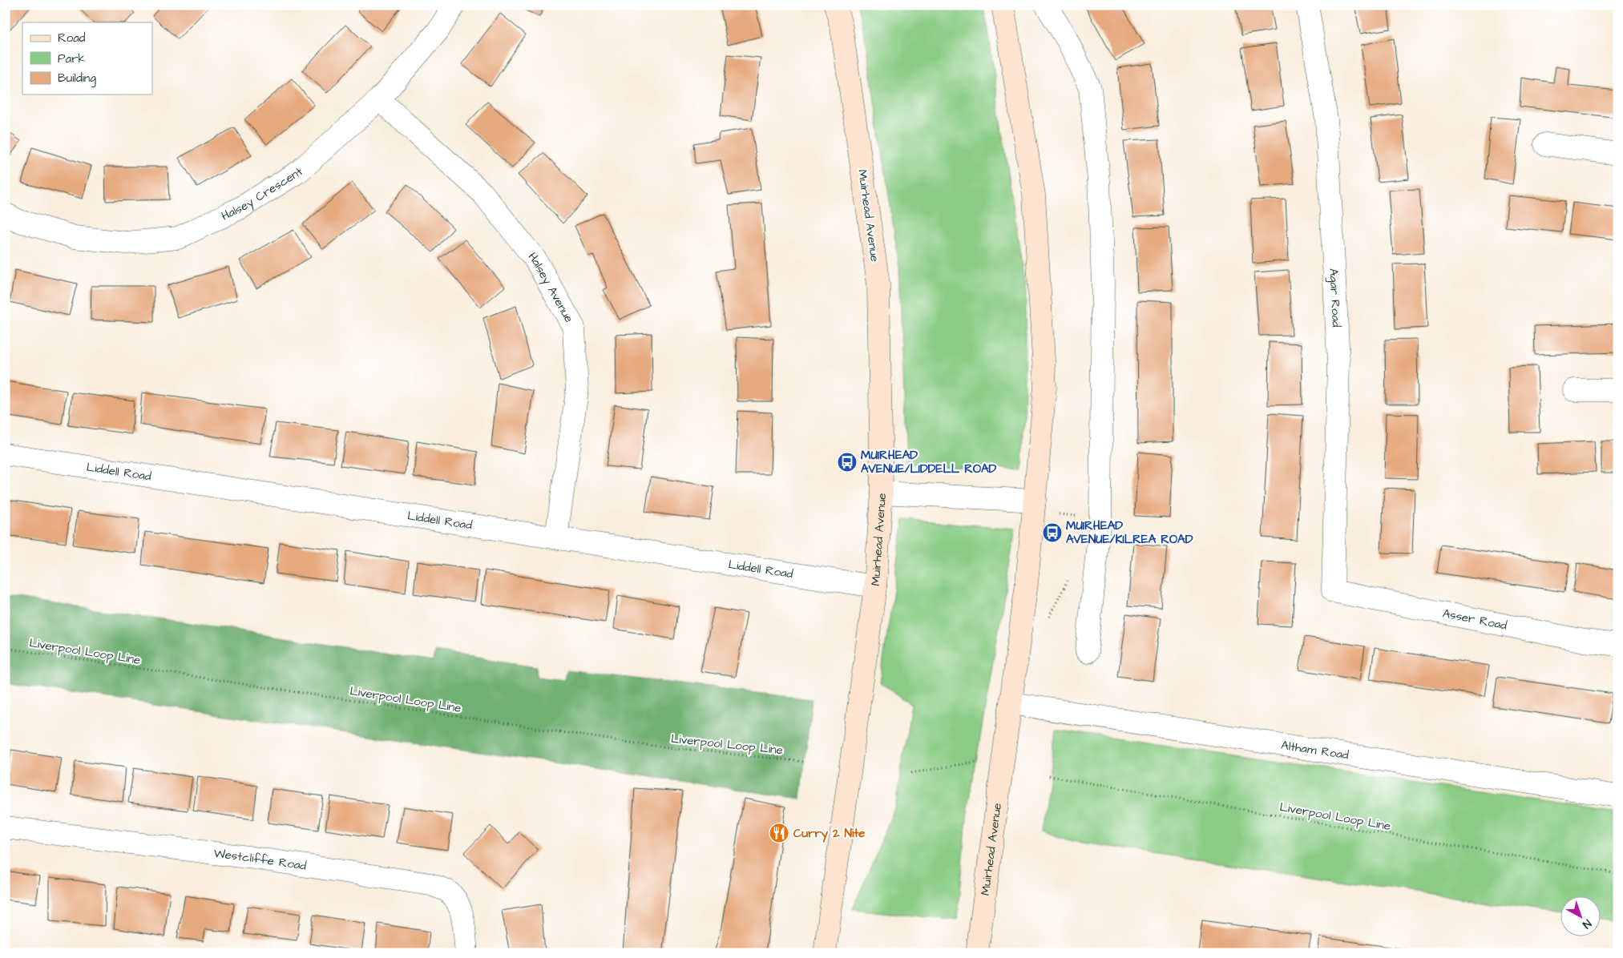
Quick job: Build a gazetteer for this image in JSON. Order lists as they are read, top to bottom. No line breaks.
{"streets":{"street":["Halsey Crescent","Muirhead Avenue","Halsey Avenue","Agar Road","Liddell Road","Asser Road","Altham Road","Westcliffe Road"],"path":["Liverpool Loop Line"]},"crossings":[["Halsey Crescent","Halsey Avenue"],["Muirhead Avenue","Liddell Road"],["Muirhead Avenue","Altham Road"],["Halsey Avenue","Liddell Road"],["Agar Road","Asser Road"]],"places":{"bus stop":["MUIRHEAD AVENUE/LIDDELL ROAD","MUIRHEAD AVENUE/KILREA ROAD"],"restaurant":["Curry 2 Nite"]},"legend":["Road","Park","Building"],"north":"bottom right"}
